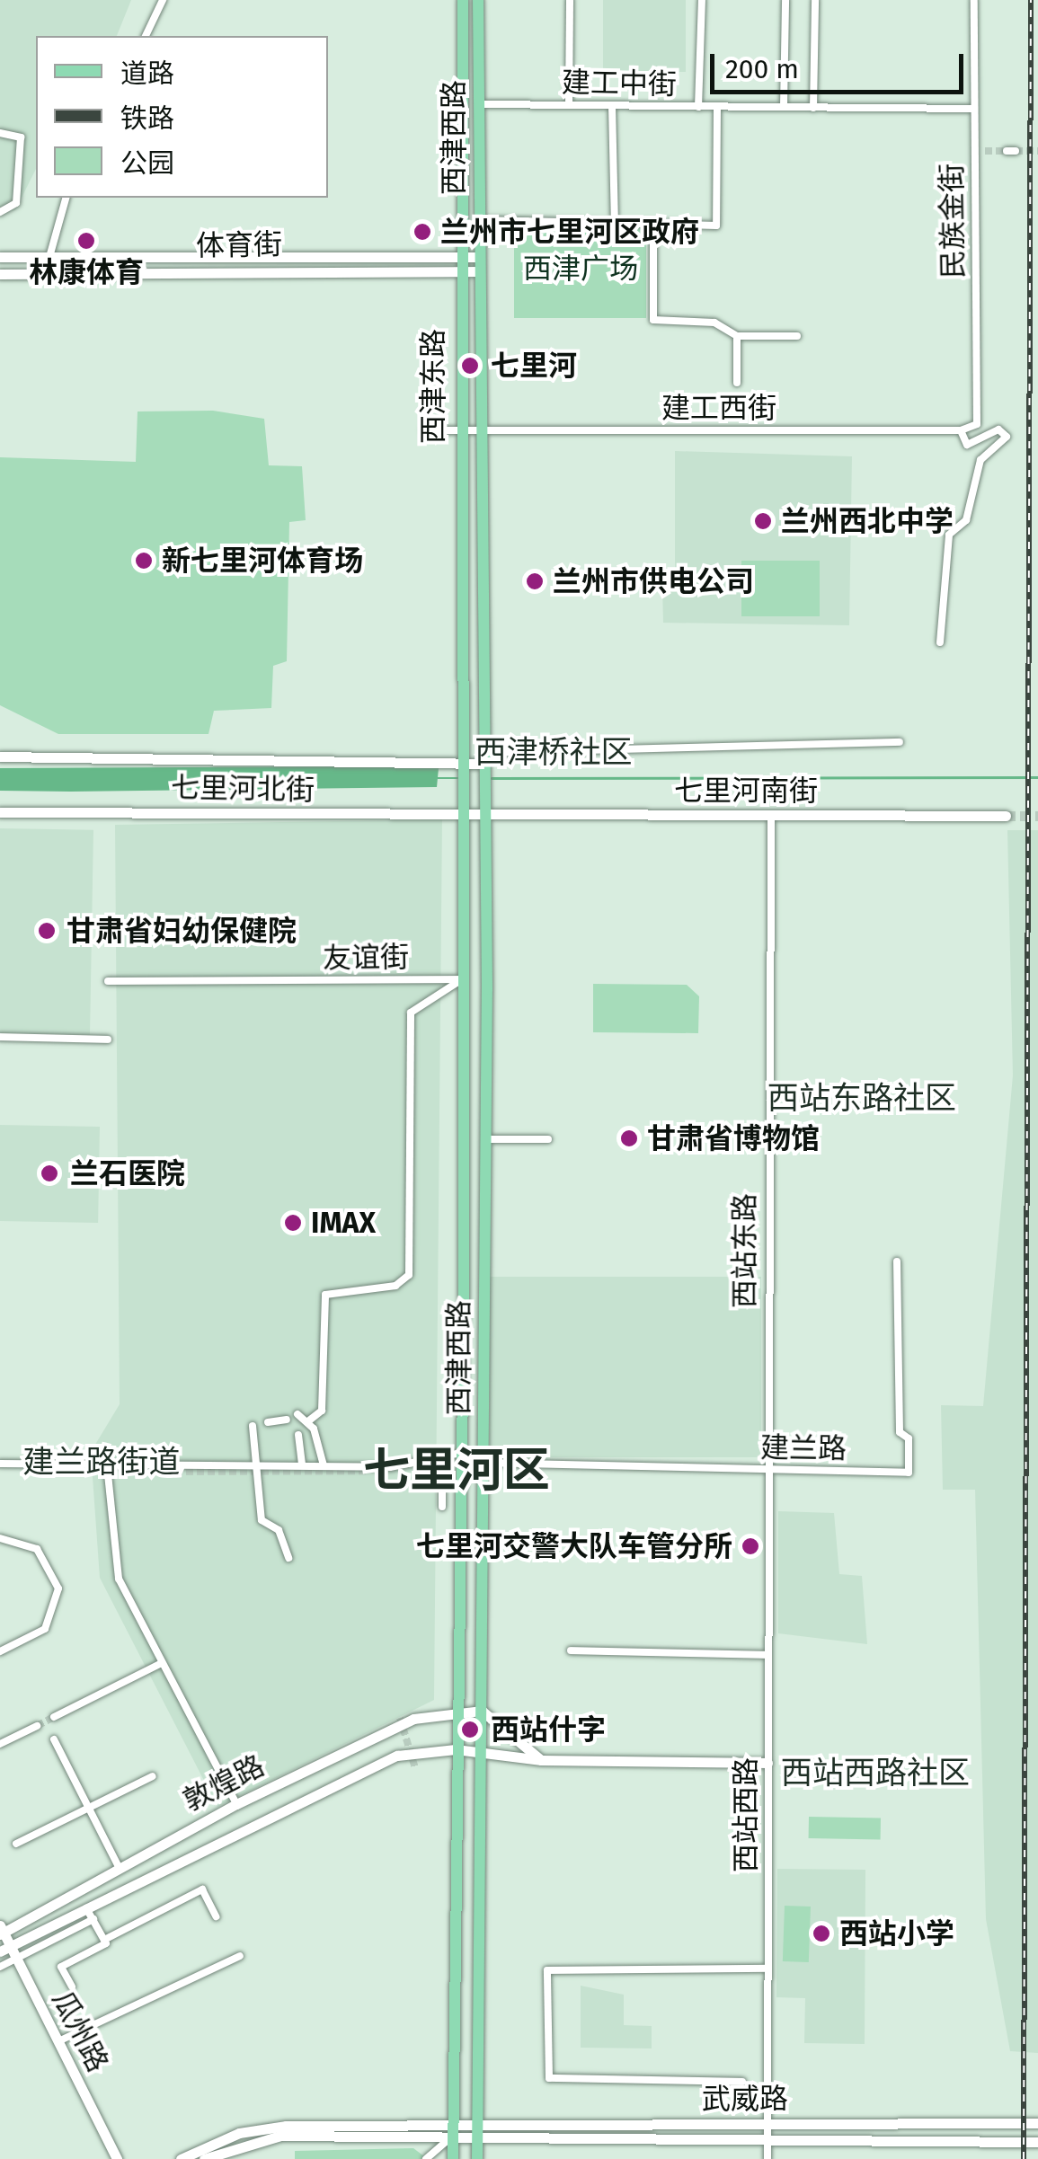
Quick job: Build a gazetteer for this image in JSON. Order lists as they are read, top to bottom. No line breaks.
{"streets":{"main road":["西津西路","西津东路"],"street":["建工中街","民族金街","体育街","建工西街","七里河北街","七里河南街","友谊街","西站东路","建兰路","敦煌路","西站西路","瓜州路","武威路"]},"crossings":[["建工中街","西津西路"],["建工中街","民族金街"],["西津西路","体育街"],["西津西路","西津东路"],["西津西路","七里河北街"],["西津西路","七里河南街"],["西津西路","友谊街"],["西津西路","建兰路"],["西津西路","敦煌路"],["西津西路","武威路"],["民族金街","建工西街"],["体育街","西津东路"],["西津东路","建工西街"],["西津东路","七里河北街"],["七里河北街","七里河南街"],["七里河南街","西站东路"],["西站东路","建兰路"],["西站东路","西站西路"],["建兰路","西站西路"],["敦煌路","西站西路"],["敦煌路","瓜州路"],["西站西路","武威路"]],"districts":["西津桥社区","西站东路社区","建兰路街道","七里河区","西站西路社区"],"parks":["西津广场"],"places":["兰州市七里河区政府","林康体育","七里河","兰州西北中学","新七里河体育场","兰州市供电公司","甘肃省妇幼保健院","甘肃省博物馆","兰石医院","IMAX","七里河交警大队车管分所","西站什字","西站小学"],"legend":["道路","铁路","公园"],"scale_bar":"200 m"}
